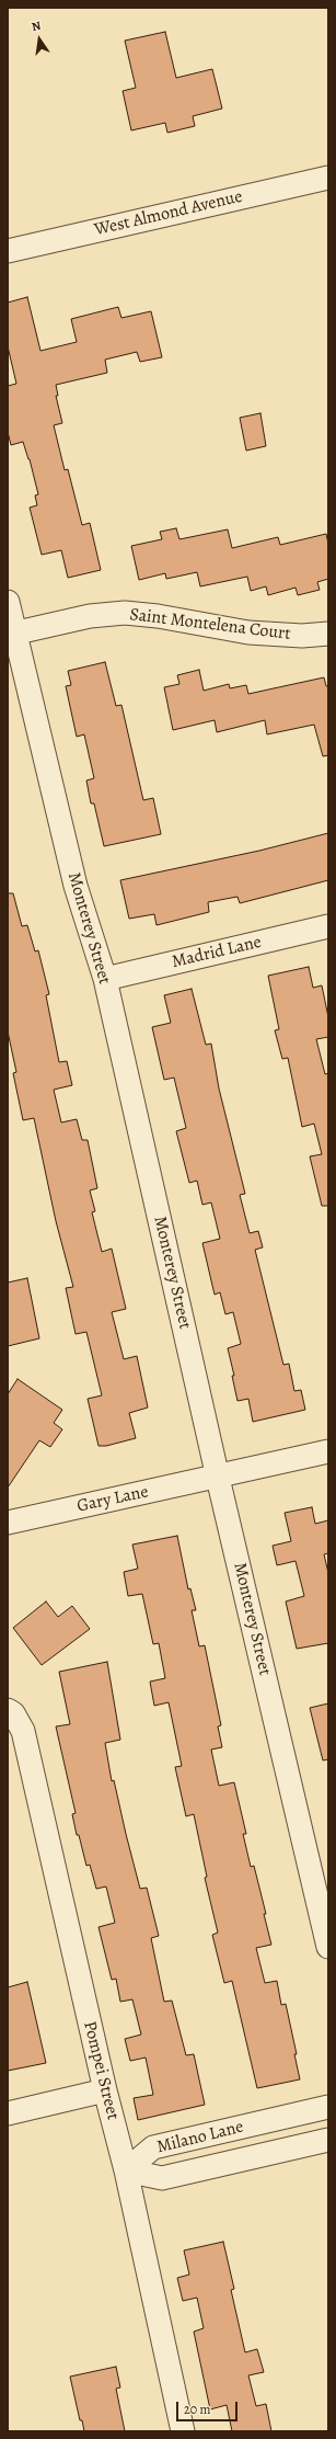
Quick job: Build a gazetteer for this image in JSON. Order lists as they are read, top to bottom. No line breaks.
{"streets":{"street":["West Almond Avenue","Saint Montelena Court","Monterey Street","Madrid Lane","Gary Lane","Pompei Street","Milano Lane"]},"crossings":[["Saint Montelena Court","Monterey Street"],["Monterey Street","Madrid Lane"],["Monterey Street","Gary Lane"],["Pompei Street","Milano Lane"]],"scale_bar":"20 m","north":"top"}
